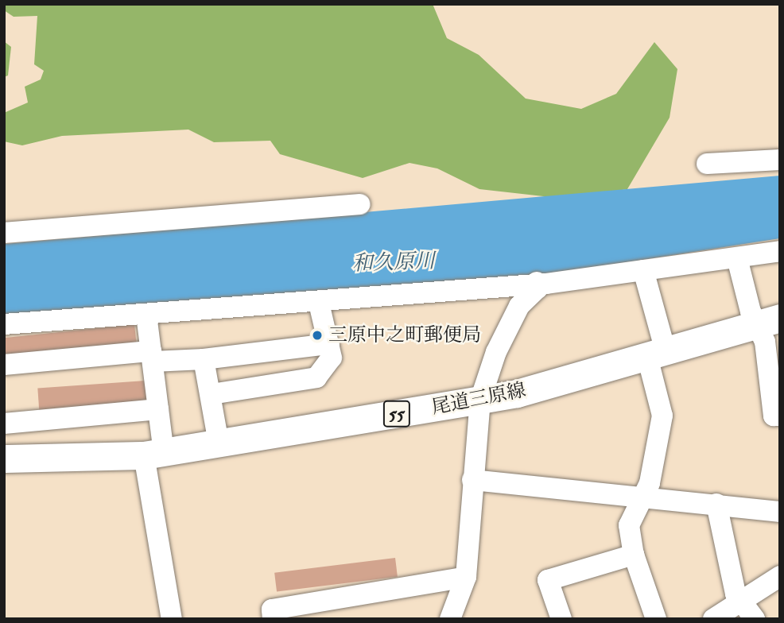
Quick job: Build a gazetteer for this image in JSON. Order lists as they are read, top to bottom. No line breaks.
{"streets":{"main road":["尾道三原線","55"]},"water":["和久原川"],"places":["三原中之町郵便局"]}
